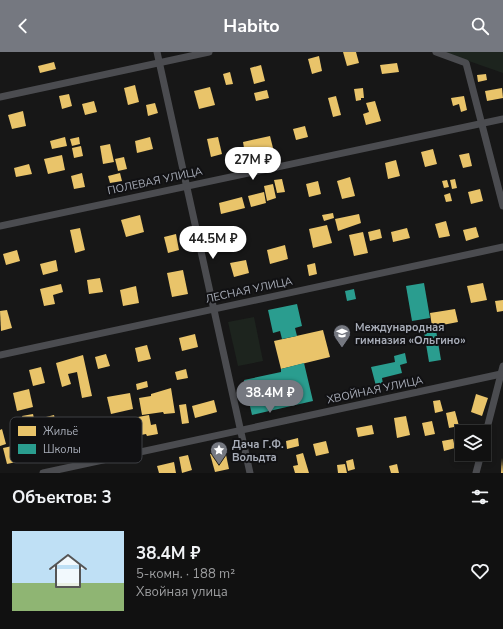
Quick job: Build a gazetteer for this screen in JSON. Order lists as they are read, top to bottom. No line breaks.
{"streets":{"street":["ПОЛЕВАЯ УЛИЦА","ЛЕСНАЯ УЛИЦА","ХВОЙНАЯ УЛИЦА"]},"places":{"school or university":["Международная гимназия «Ольгино»"],"place":["Дача Г.Ф. Вольдта"]},"legend":["Жильё","Школы"],"page":{"header":"Habito","price":["27M ₽","44.5M ₽","38.4M ₽"],"heading":"Объектов: 3","list":[{"name":"38.4M ₽","note":"5-комн. · 188 m² · Хвойная улица"}]}}
